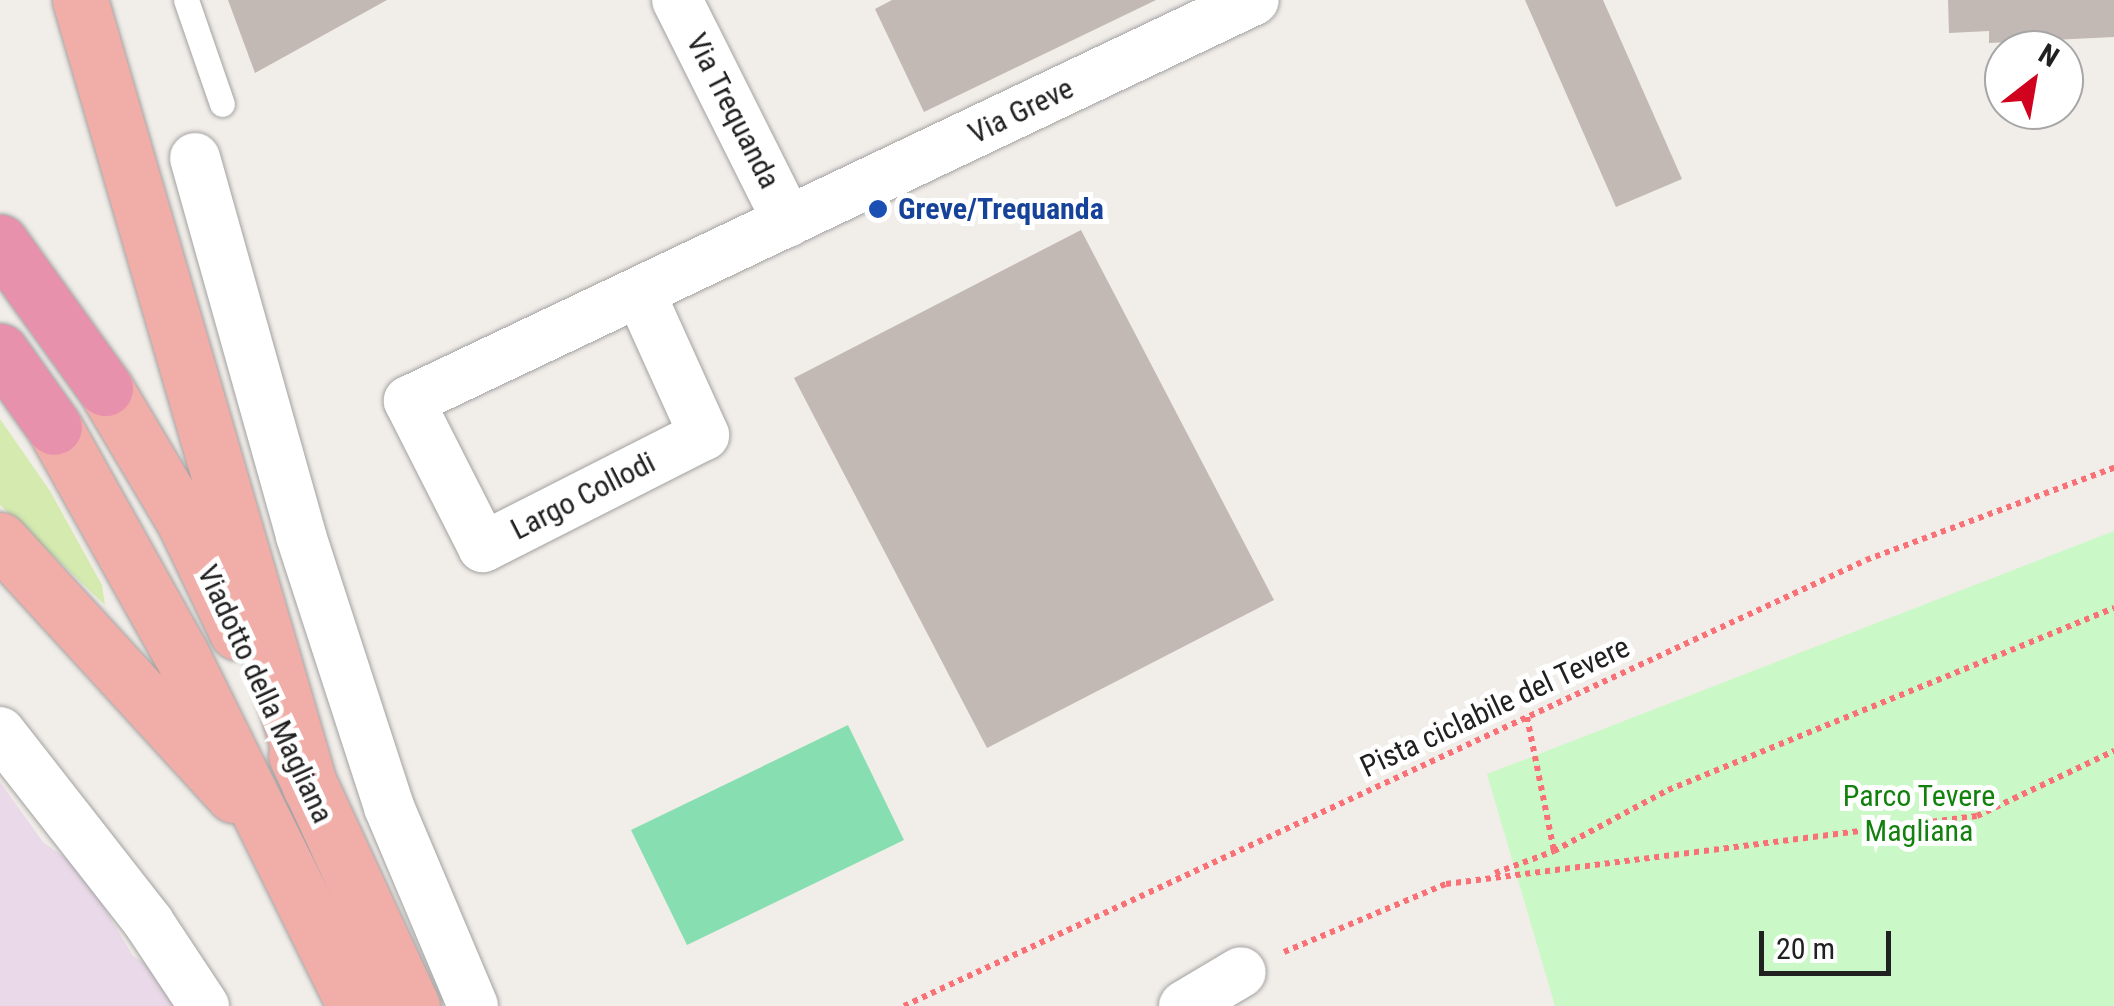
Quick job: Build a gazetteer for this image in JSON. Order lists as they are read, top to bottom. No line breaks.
{"streets":{"highway":["Viadotto della Magliana"],"street":["Via Trequanda","Via Greve","Largo Collodi"],"path":["Pista ciclabile del Tevere"]},"crossings":[["Via Trequanda","Via Greve"],["Via Trequanda","Largo Collodi"],["Via Greve","Largo Collodi"]],"parks":["Parco Tevere Magliana"],"places":["Greve/Trequanda"],"scale_bar":"20 m","north":"top right"}
